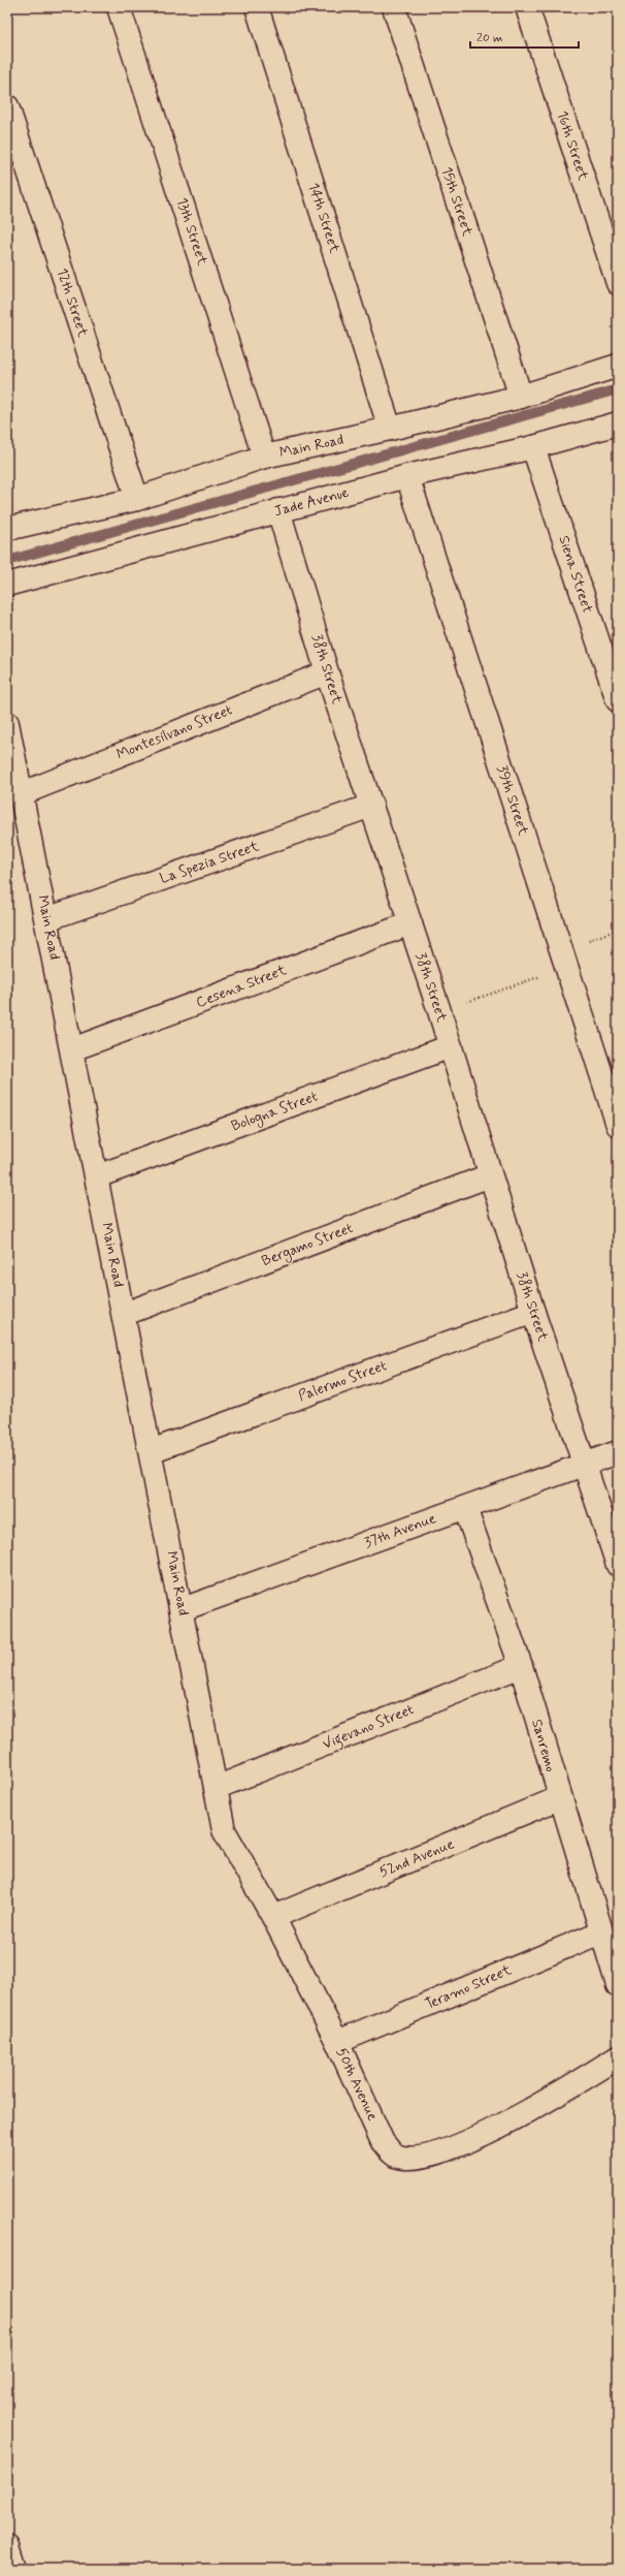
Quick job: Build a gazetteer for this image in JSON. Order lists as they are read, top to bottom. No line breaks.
{"streets":{"street":["16th Street","15th Street","14th Street","13th Street","12th Street","Main Road","Jade Avenue","Siena Street","38th Street","Montesilvano Street","39th Street","La Spezia Street","Cesena Street","Bologna Street","Bergamo Street","Palermo Street","37th Avenue","Vigevano Street","Sanremo","52nd Avenue","Teramo Street","50th Avenue"]},"crossings":[["15th Street","Main Road"],["14th Street","Main Road"],["13th Street","Main Road"],["12th Street","Main Road"],["Main Road","Montesilvano Street"],["Main Road","La Spezia Street"],["Main Road","Cesena Street"],["Main Road","Bologna Street"],["Main Road","Bergamo Street"],["Main Road","Palermo Street"],["Main Road","37th Avenue"],["Main Road","Vigevano Street"],["Main Road","50th Avenue"],["Jade Avenue","Siena Street"],["Jade Avenue","38th Street"],["Jade Avenue","39th Street"],["38th Street","Montesilvano Street"],["38th Street","La Spezia Street"],["38th Street","Cesena Street"],["38th Street","Bologna Street"],["38th Street","Bergamo Street"],["38th Street","Palermo Street"],["38th Street","37th Avenue"],["37th Avenue","Sanremo"],["Vigevano Street","Sanremo"],["Vigevano Street","50th Avenue"],["Sanremo","52nd Avenue"],["Sanremo","Teramo Street"],["52nd Avenue","50th Avenue"],["Teramo Street","50th Avenue"]],"scale_bar":"20 m"}
